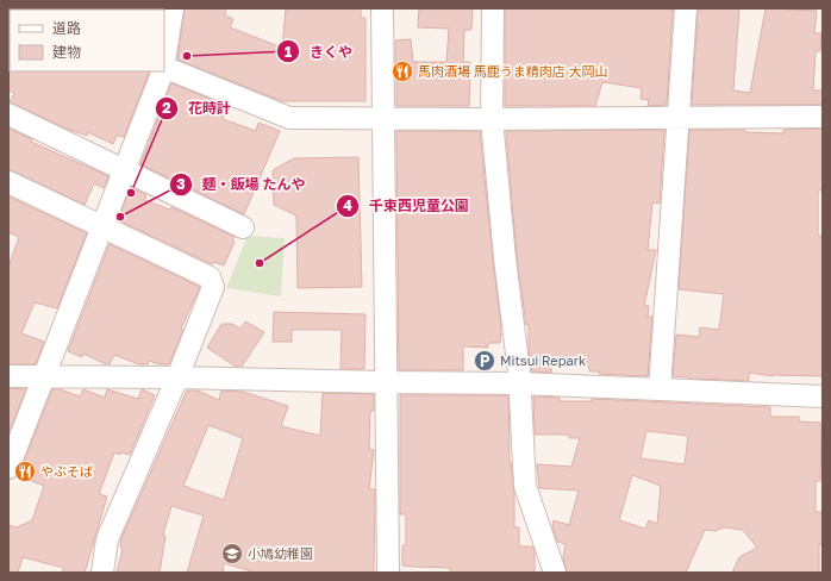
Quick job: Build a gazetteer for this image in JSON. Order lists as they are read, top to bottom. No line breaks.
{"places":{"other":["きくや","花時計","麺・飯場 たんや","千束西児童公園"],"restaurant":["馬肉酒場 馬鹿うま精肉店 大岡山","やぶそば"],"parking":["Mitsui Repark"],"school or university":["小鳩幼稚園"]},"legend":["道路","建物"]}
